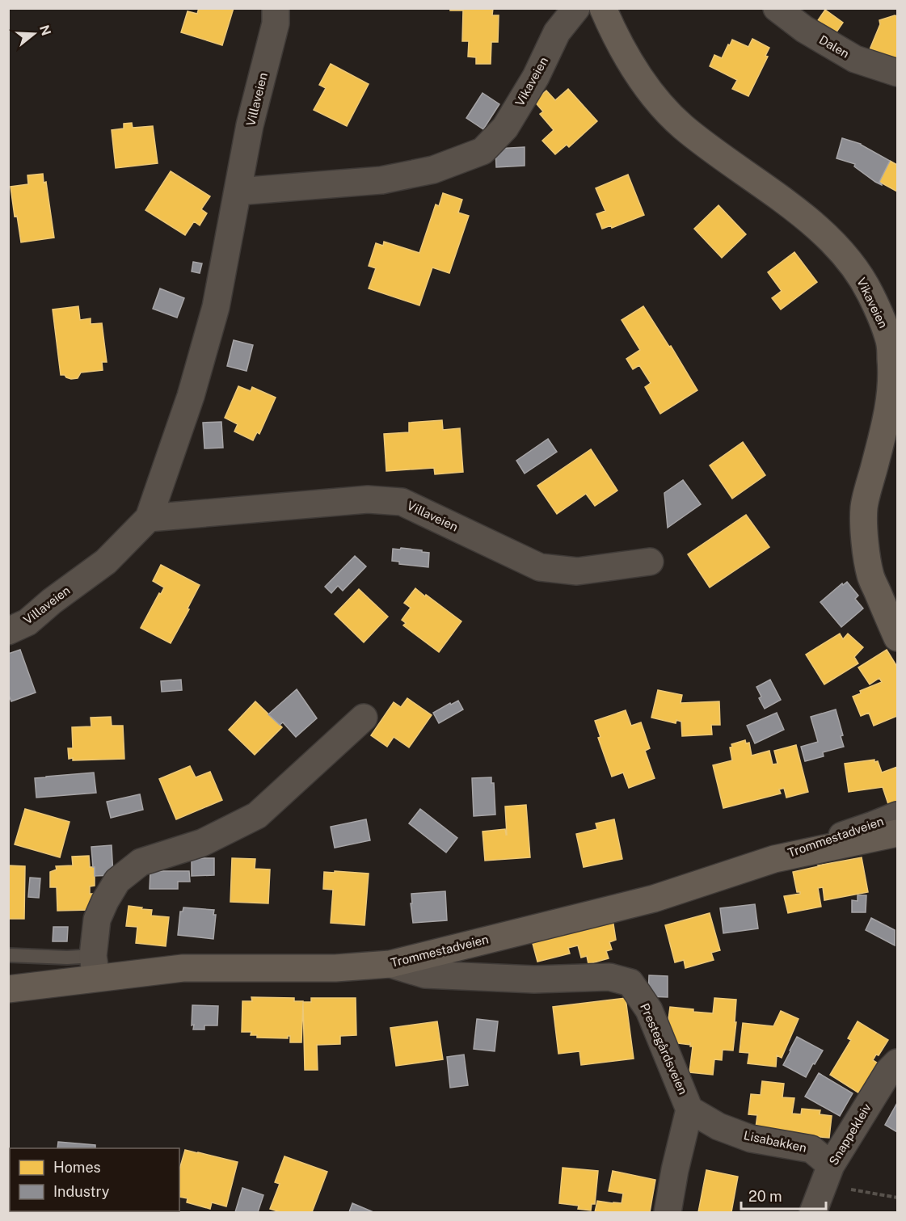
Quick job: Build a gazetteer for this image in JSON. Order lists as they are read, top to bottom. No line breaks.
{"streets":{"main road":["Vikaveien","Trommestadveien"],"street":["Dalen","Villaveien","Prestegårdsveien","Snappekleiv","Lisabakken"]},"crossings":[["Vikaveien","Villaveien"],["Trommestadveien","Prestegårdsveien"],["Prestegårdsveien","Lisabakken"],["Snappekleiv","Lisabakken"]],"legend":["Homes","Industry"],"scale_bar":"20 m","north":"right"}
